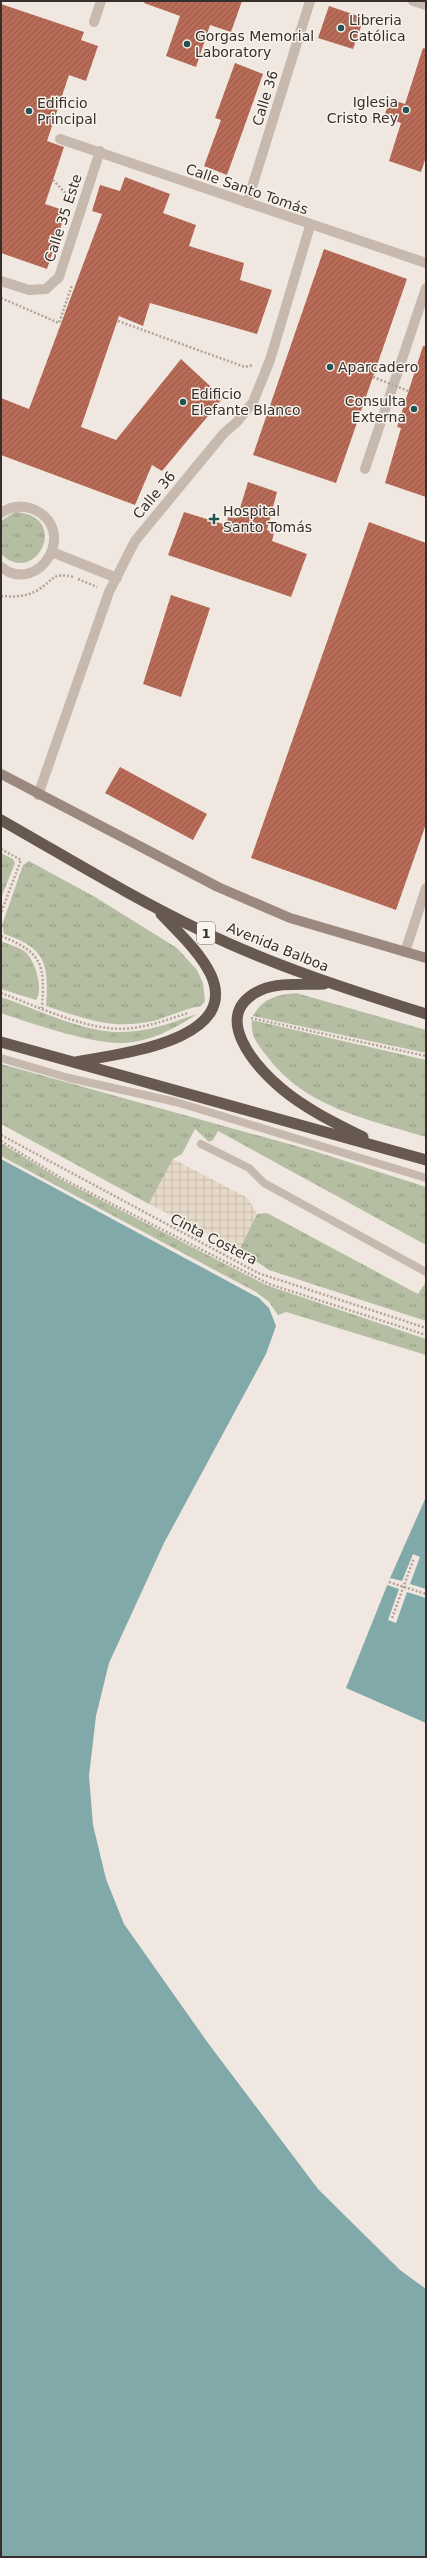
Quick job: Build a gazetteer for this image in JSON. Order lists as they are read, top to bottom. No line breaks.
{"streets":{"highway":["1","Avenida Balboa"],"street":["Calle 36","Calle Santo Tomás","Calle 35 Este"],"path":["Cinta Costera"]},"crossings":[["Calle 36","Calle Santo Tomás"],["Calle Santo Tomás","Calle 35 Este"]],"places":{"other":["Libreria Católica","Gorgas Memorial Laboratory","Iglesia Cristo Rey","Edificio Principal","Aparcadero","Edificio Elefante Blanco","Consulta Externa"],"health":["Hospital Santo Tomás"]}}
